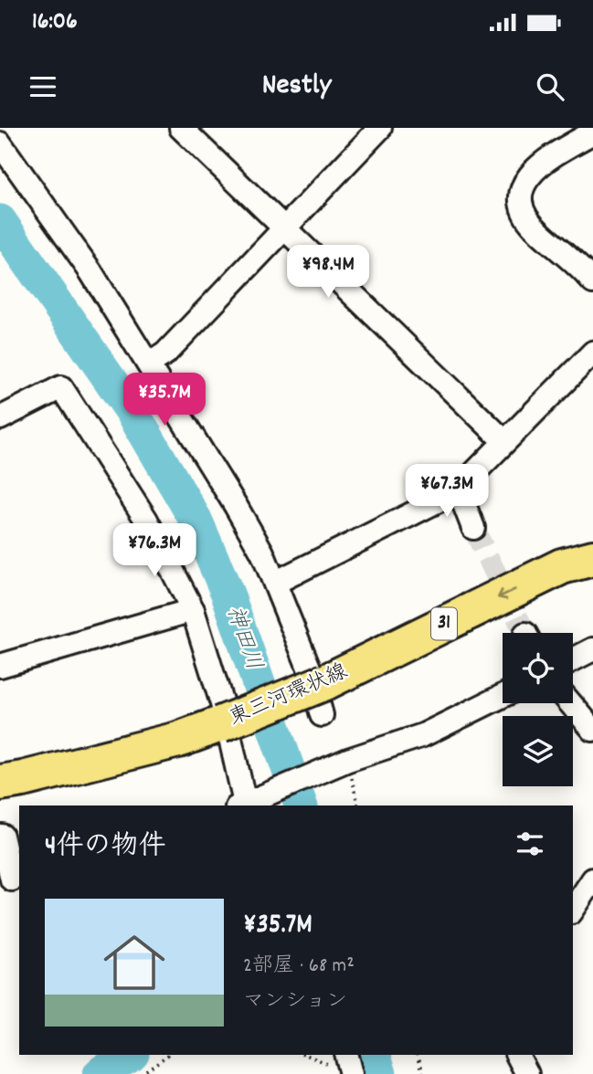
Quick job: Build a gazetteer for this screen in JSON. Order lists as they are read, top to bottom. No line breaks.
{"streets":{"main road":["31","東三河環状線"]},"one_way":["東三河環状線"],"water":["神田川"],"page":{"status":"16:06","header":"Nestly","price":["¥98.4M","¥35.7M","¥67.3M","¥76.3M"],"heading":"4件の物件","list":[{"name":"¥35.7M","note":"2部屋 · 68 m² · マンション"}]}}
